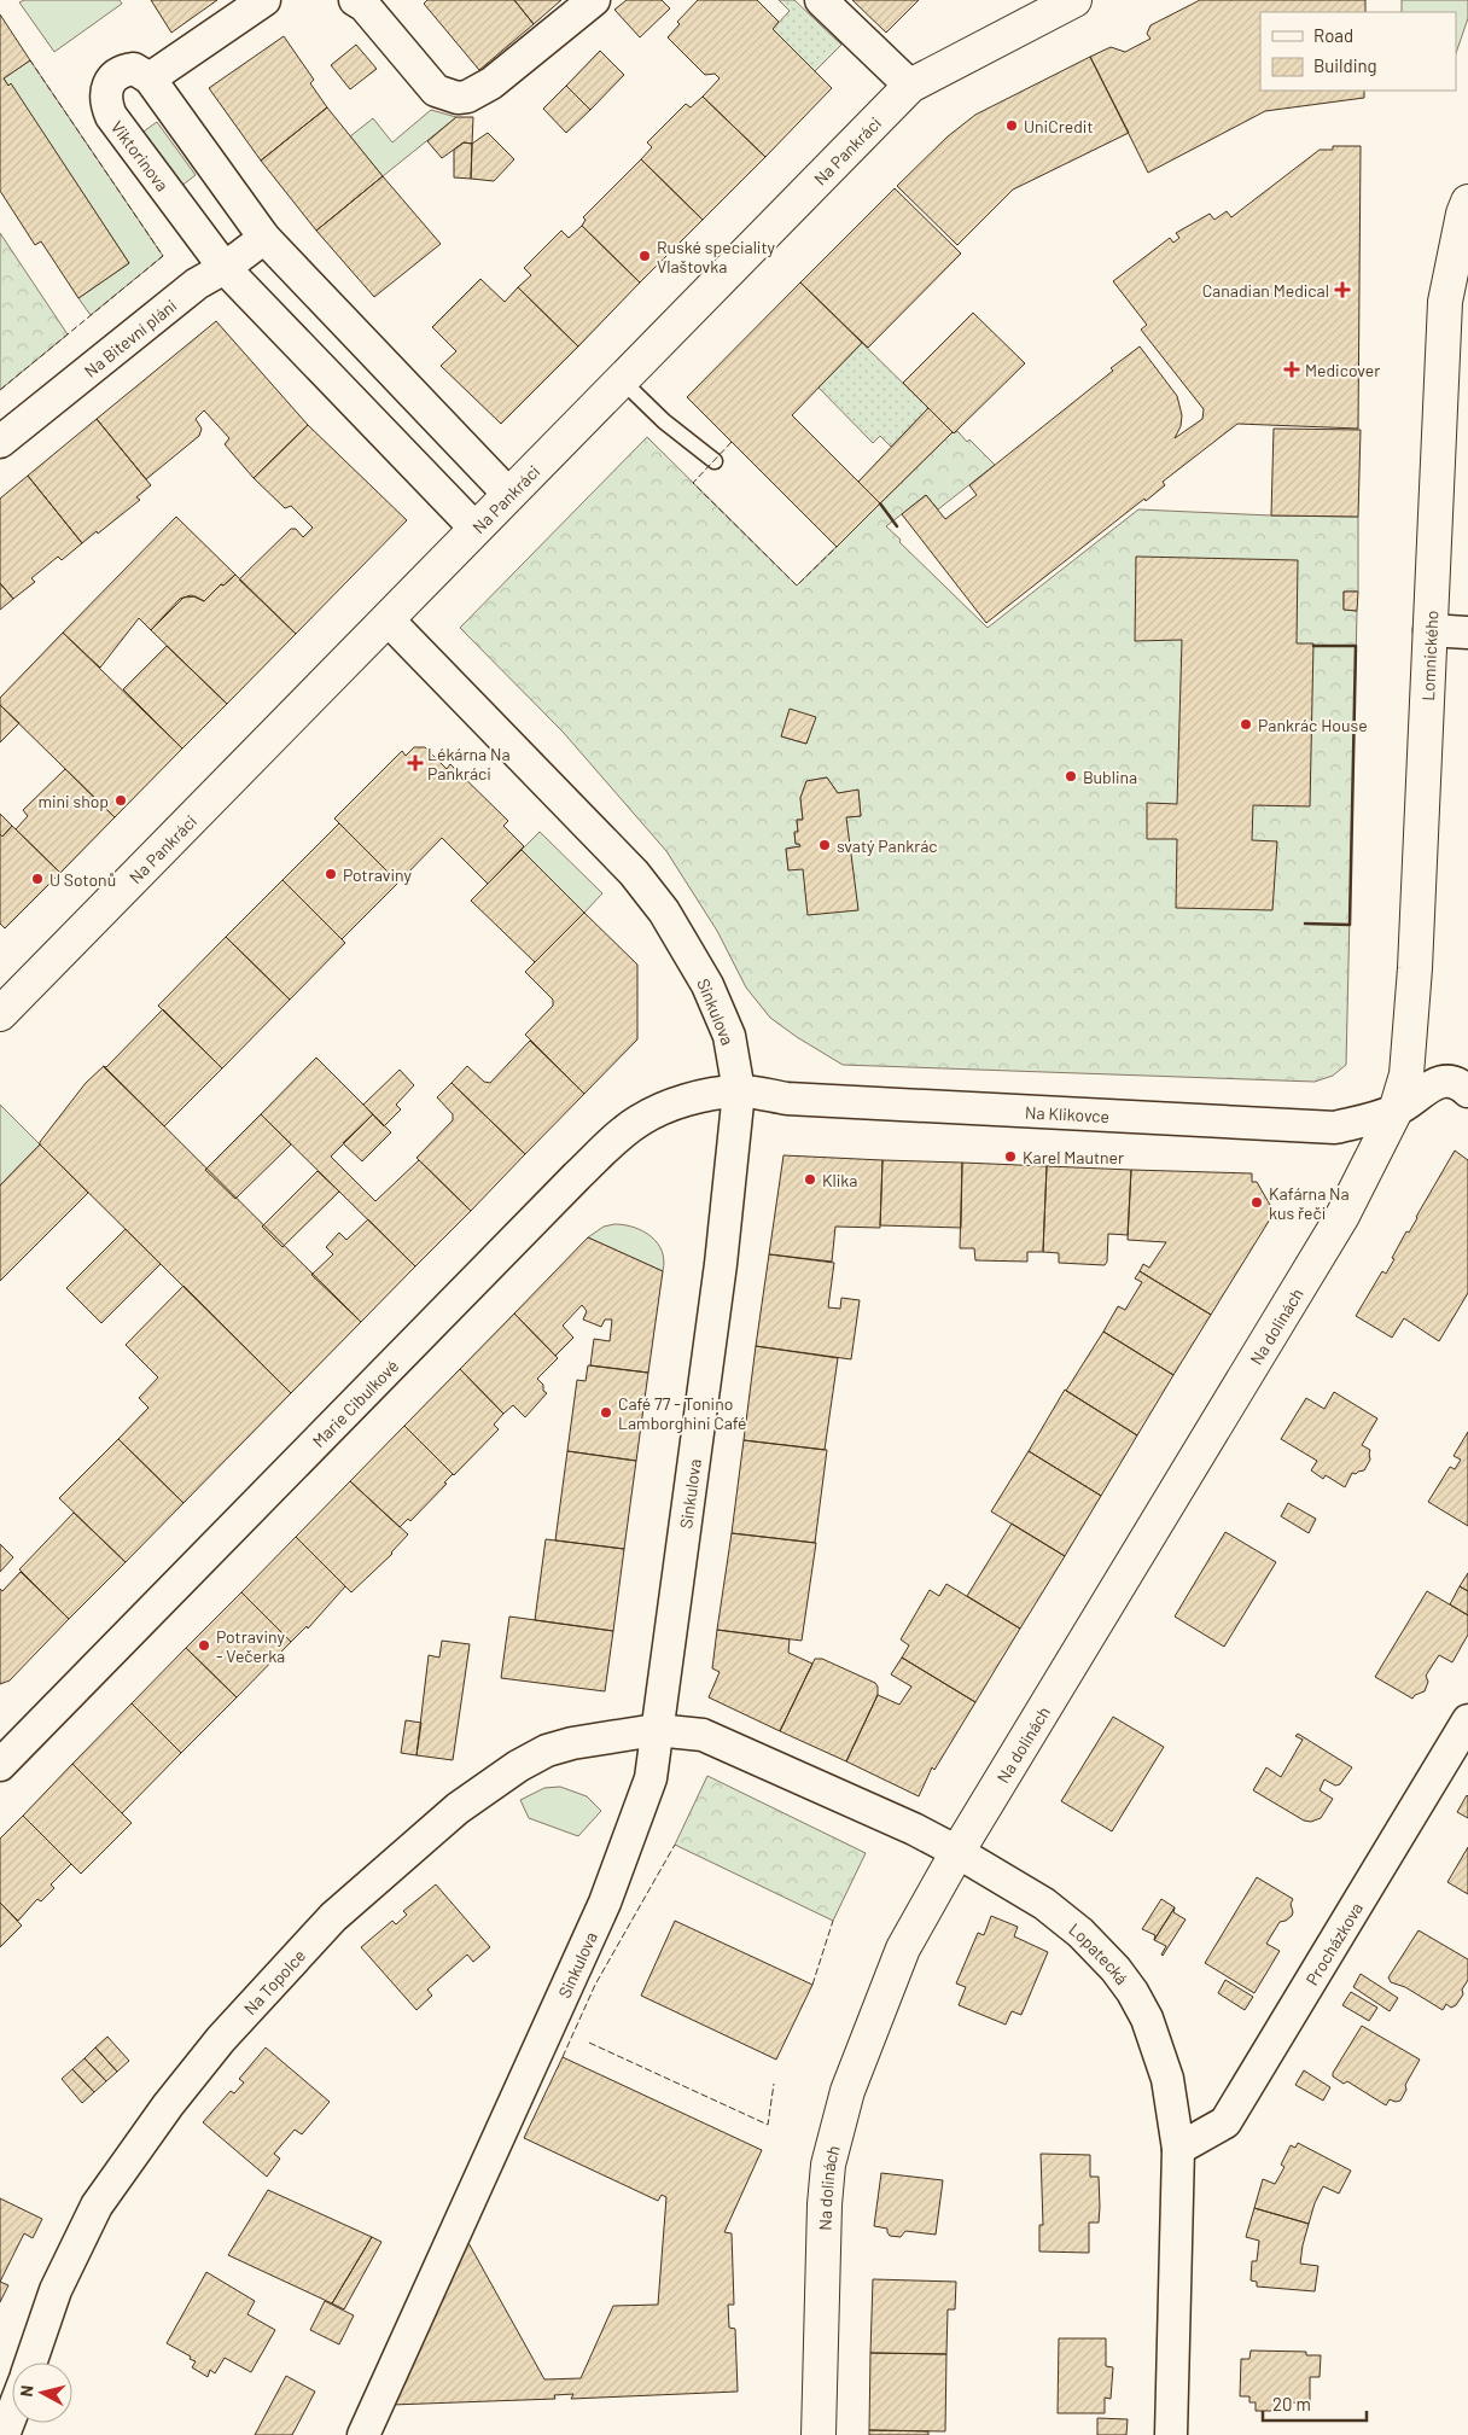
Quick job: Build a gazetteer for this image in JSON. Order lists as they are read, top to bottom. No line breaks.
{"streets":{"street":["Na Pankráci","Viktorinova","Na Bitevní pláni","Lomnického","Sinkulova","Na Klikovce","Na dolinách","Marie Cibulkové","Procházkova","Lopatecká","Na Topolce"]},"crossings":[["Na Pankráci","Viktorinova"],["Na Pankráci","Sinkulova"],["Viktorinova","Na Bitevní pláni"],["Lomnického","Na Klikovce"],["Lomnického","Na dolinách"],["Sinkulova","Na Klikovce"],["Sinkulova","Marie Cibulkové"],["Sinkulova","Lopatecká"],["Sinkulova","Na Topolce"],["Na Klikovce","Na dolinách"],["Na Klikovce","Marie Cibulkové"],["Na dolinách","Lopatecká"],["Procházkova","Lopatecká"],["Lopatecká","Na Topolce"]],"places":{"other":["UniCredit","Ruské speciality Vlaštovka","Pankrác House","Bublina","mini shop","svatý Pankrác","Potraviny","U Sotonů","Karel Mautner","Klika","Kafárna Na kus řeči","Café 77 - Tonino Lamborghini Café","Potraviny - Večerka"],"health":["Canadian Medical","Medicover","Lékárna Na Pankráci"]},"legend":["Road","Building"],"scale_bar":"20 m","north":"left"}
